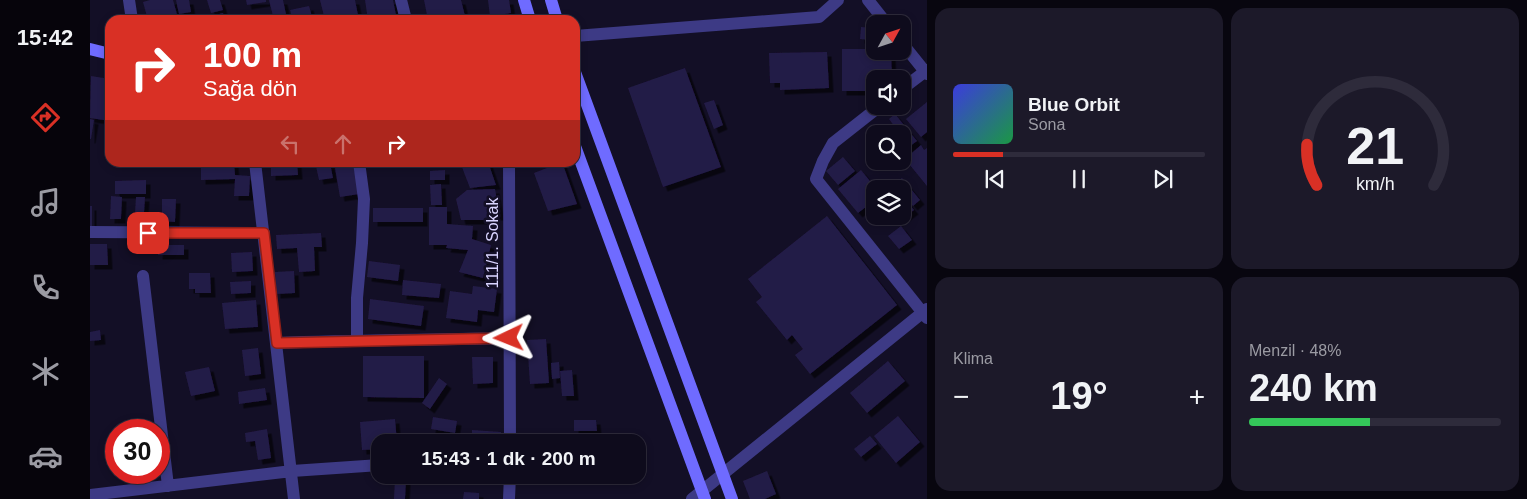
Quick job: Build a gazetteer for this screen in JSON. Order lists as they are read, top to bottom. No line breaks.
{"streets":{"street":["111/1. Sokak"]},"north":"top right","page":{"tabs":"15:42","turn":["100 m","Sağa dön"],"song":["Blue Orbit","Sona"],"tile":["Klima",["Menzil · 48%","240 km"]],"heat":["−","19°","+"],"limit":"30","trip":"15:43 · 1 dk · 200 m","gauge":["21","km/h"]}}
